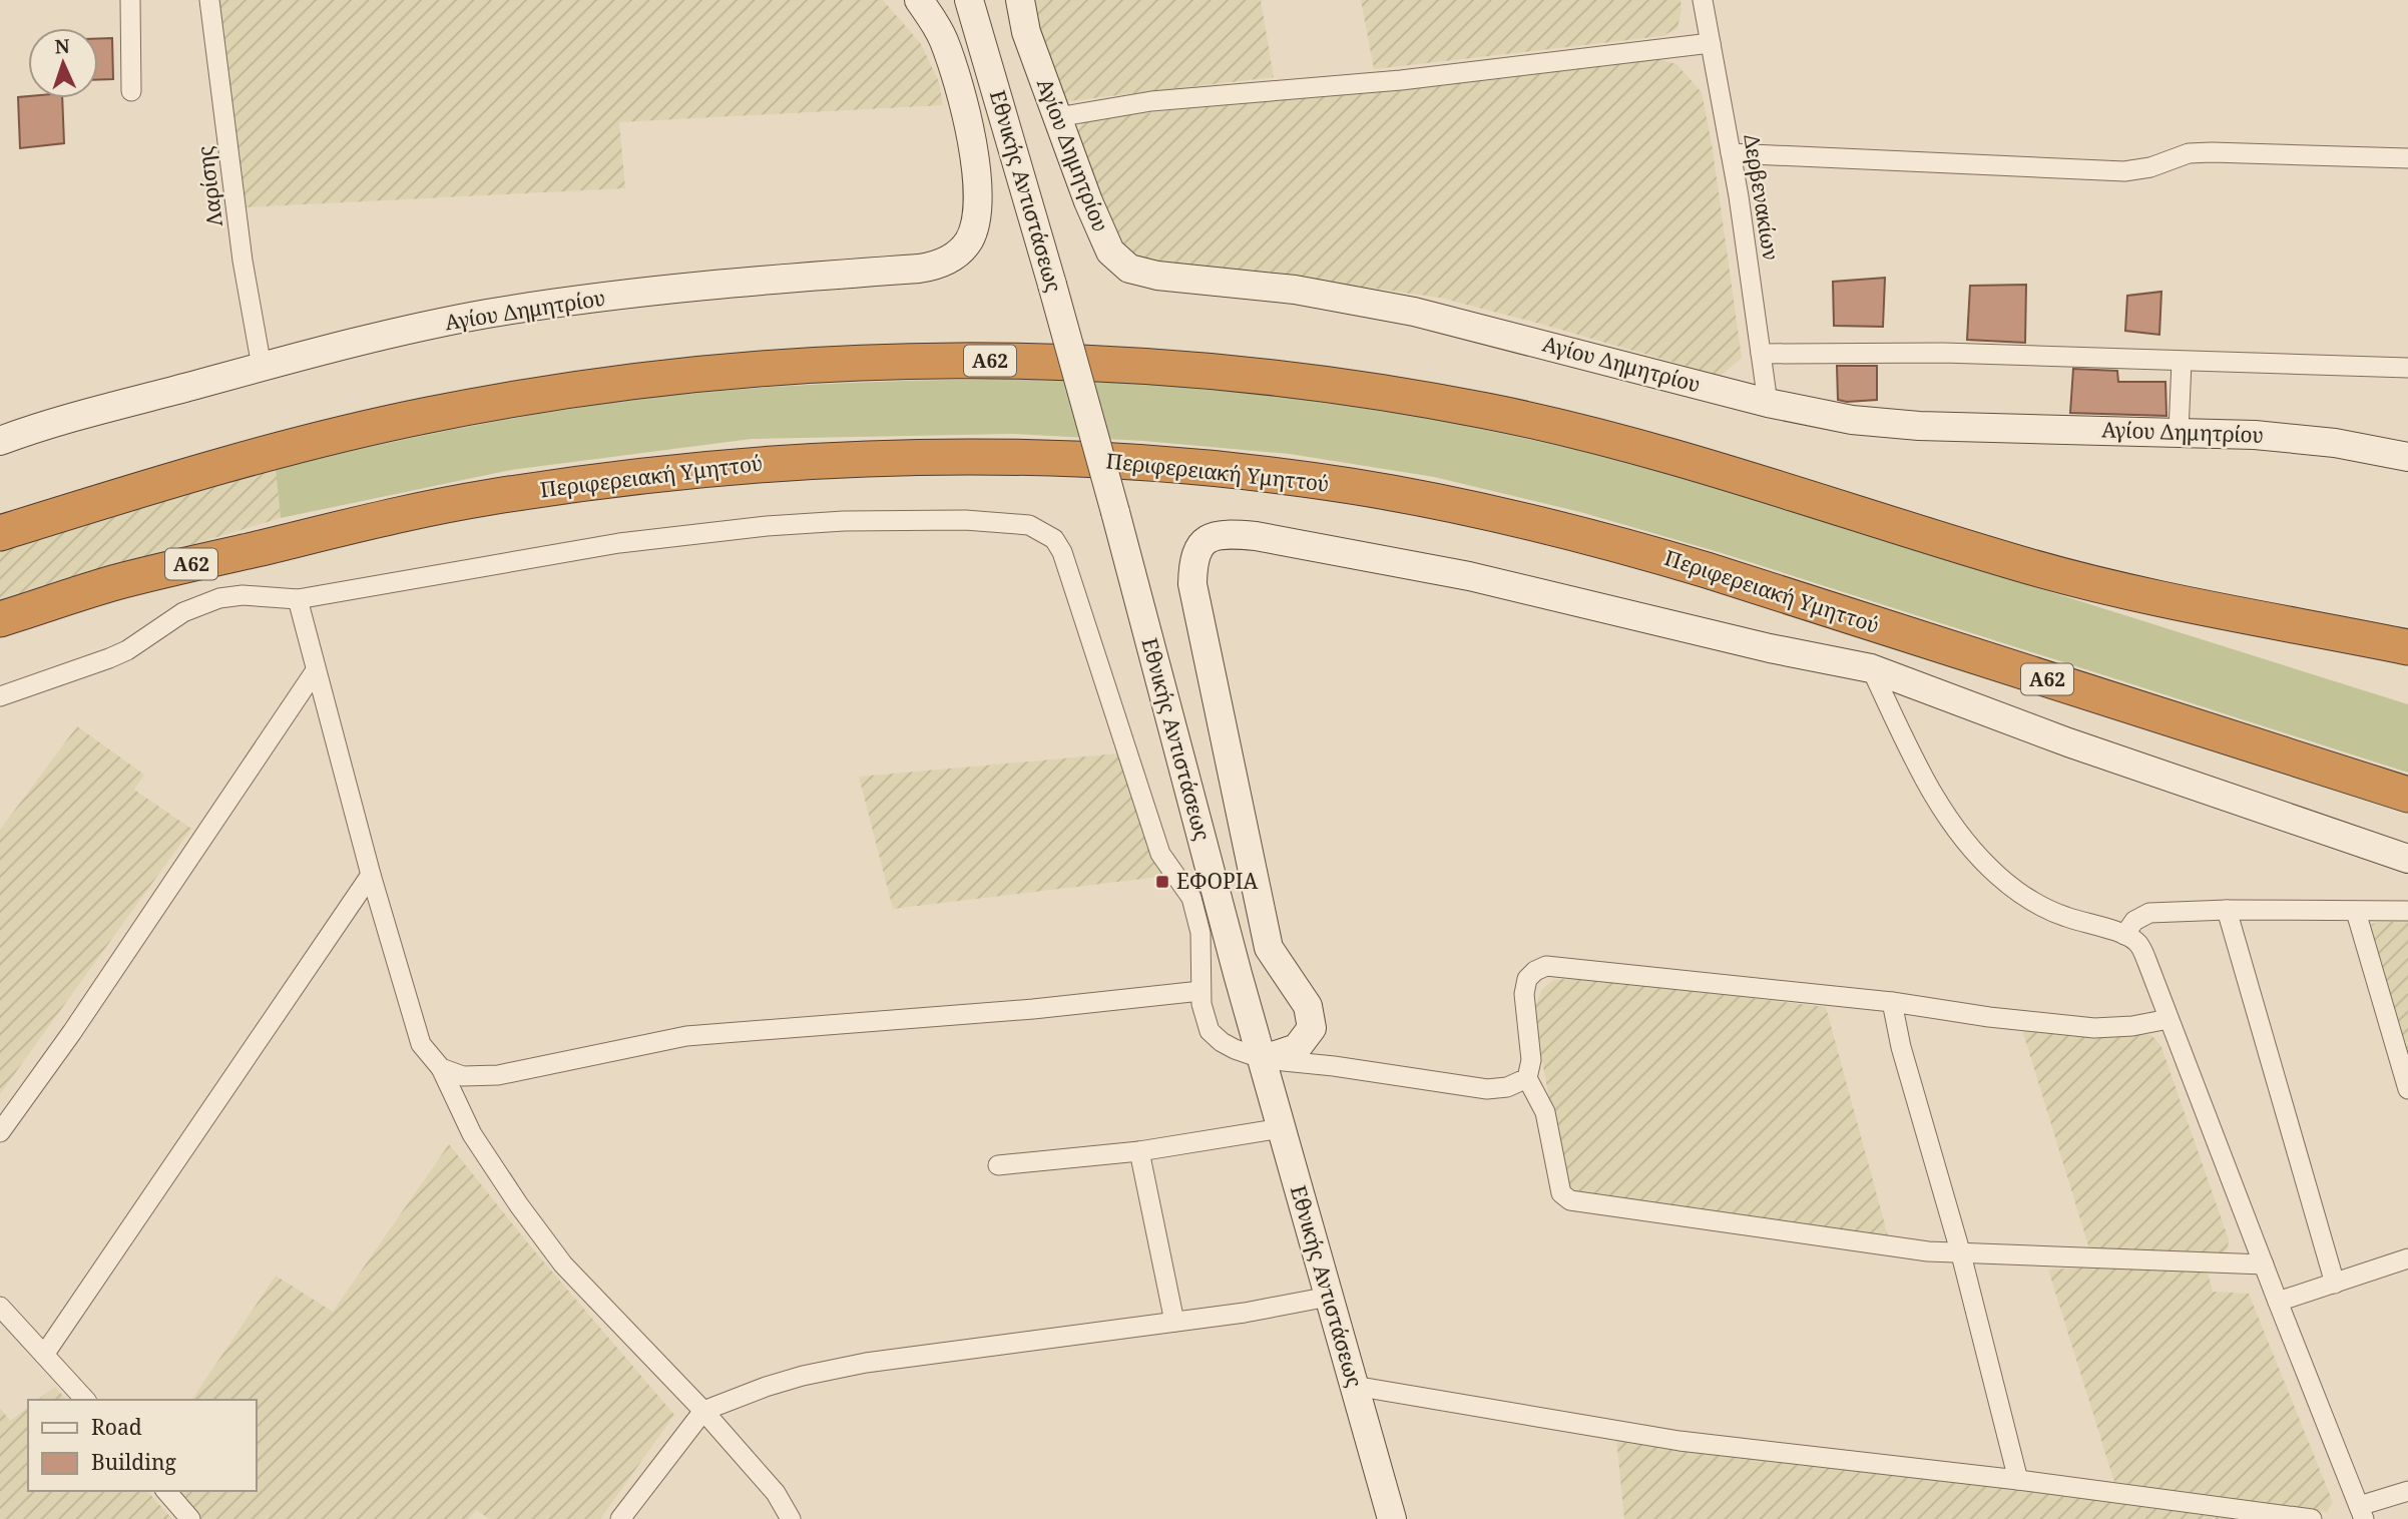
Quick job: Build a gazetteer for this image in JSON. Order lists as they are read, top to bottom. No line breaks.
{"streets":{"highway":["Α62","Περιφερειακή Υμηττού"],"street":["Αγίου Δημητρίου","Λαρίσης","Εθνικής Αντιστάσεως","Δερβενακίων"]},"crossings":[["Αγίου Δημητρίου","Λαρίσης"],["Αγίου Δημητρίου","Δερβενακίων"]],"places":{"transit":["ΕΦΟΡΙΑ"]},"legend":["Road","Building"],"north":"top"}
